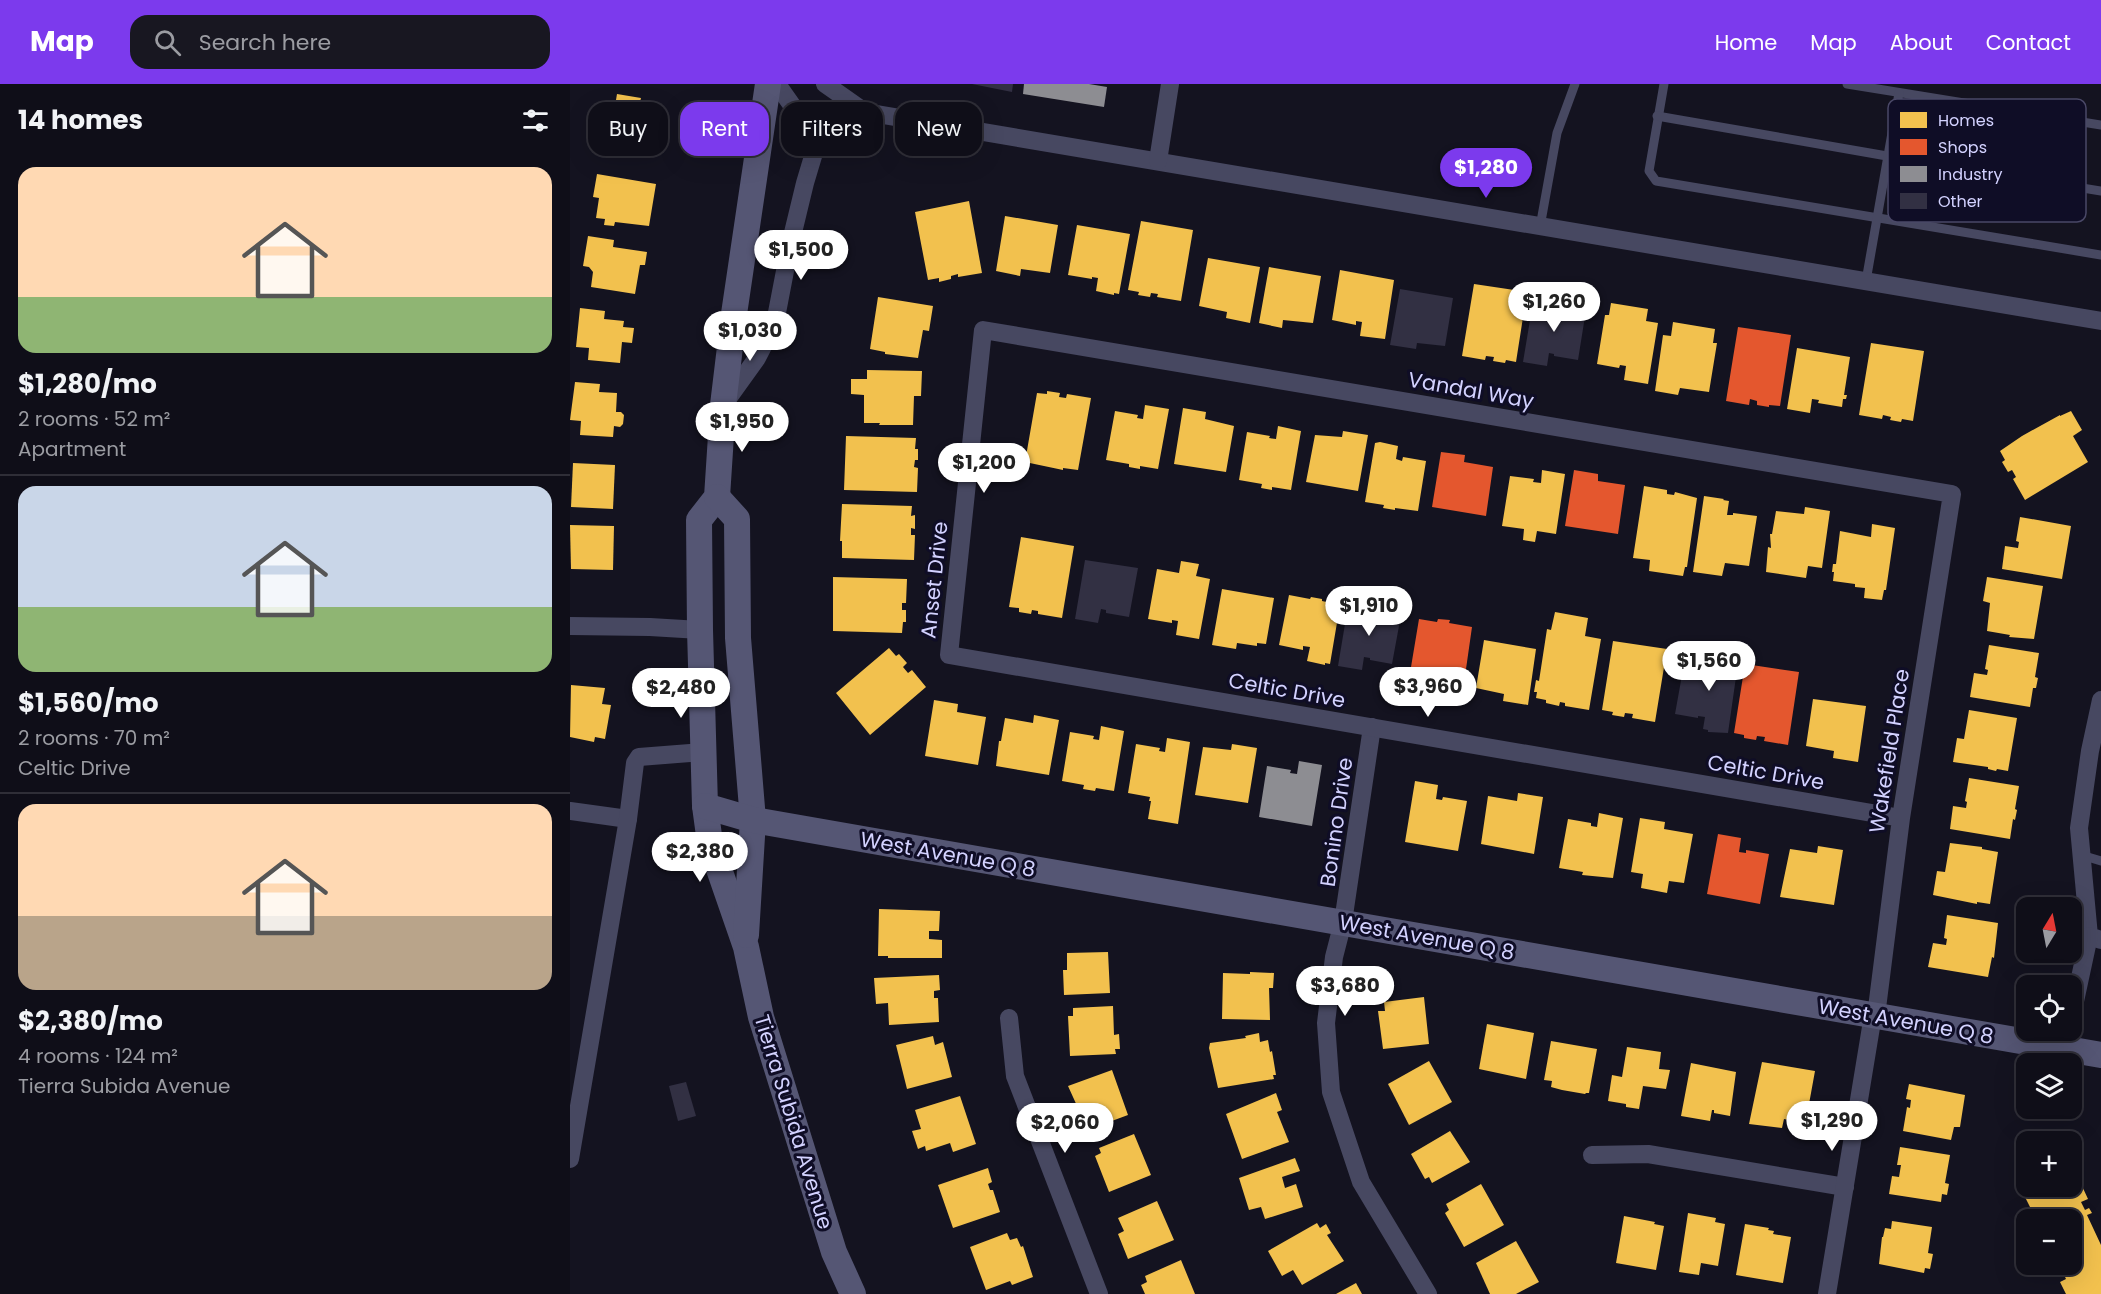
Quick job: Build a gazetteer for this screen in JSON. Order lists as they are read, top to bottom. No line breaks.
{"streets":{"main road":["West Avenue Q 8","Tierra Subida Avenue"],"street":["Vandal Way","Anset Drive","Celtic Drive","Wakefield Place","Bonino Drive"]},"crossings":[["Vandal Way","Anset Drive"],["Vandal Way","Wakefield Place"],["Anset Drive","Celtic Drive"],["Celtic Drive","Wakefield Place"],["Celtic Drive","Bonino Drive"],["Wakefield Place","West Avenue Q 8"],["Bonino Drive","West Avenue Q 8"],["West Avenue Q 8","Tierra Subida Avenue"]],"legend":["Homes","Shops","Industry","Other"],"north":"top","page":{"header":"Map","search":"Search here","nav":["Home","Map","About","Contact"],"heading":"14 homes","chip":["Buy","Rent","Filters","New"],"price":["$1,280","$1,500","$1,260","$1,030","$1,950","$1,200","$1,910","$1,560","$3,960","$2,480","$2,380","$3,680","$1,290","$2,060"],"list":[{"name":"$1,280/mo","note":"2 rooms · 52 m² · Apartment"},{"name":"$1,560/mo","note":"2 rooms · 70 m² · Celtic Drive"},{"name":"$2,380/mo","note":"4 rooms · 124 m² · Tierra Subida Avenue"}],"map_buttons":["+","−"]}}
